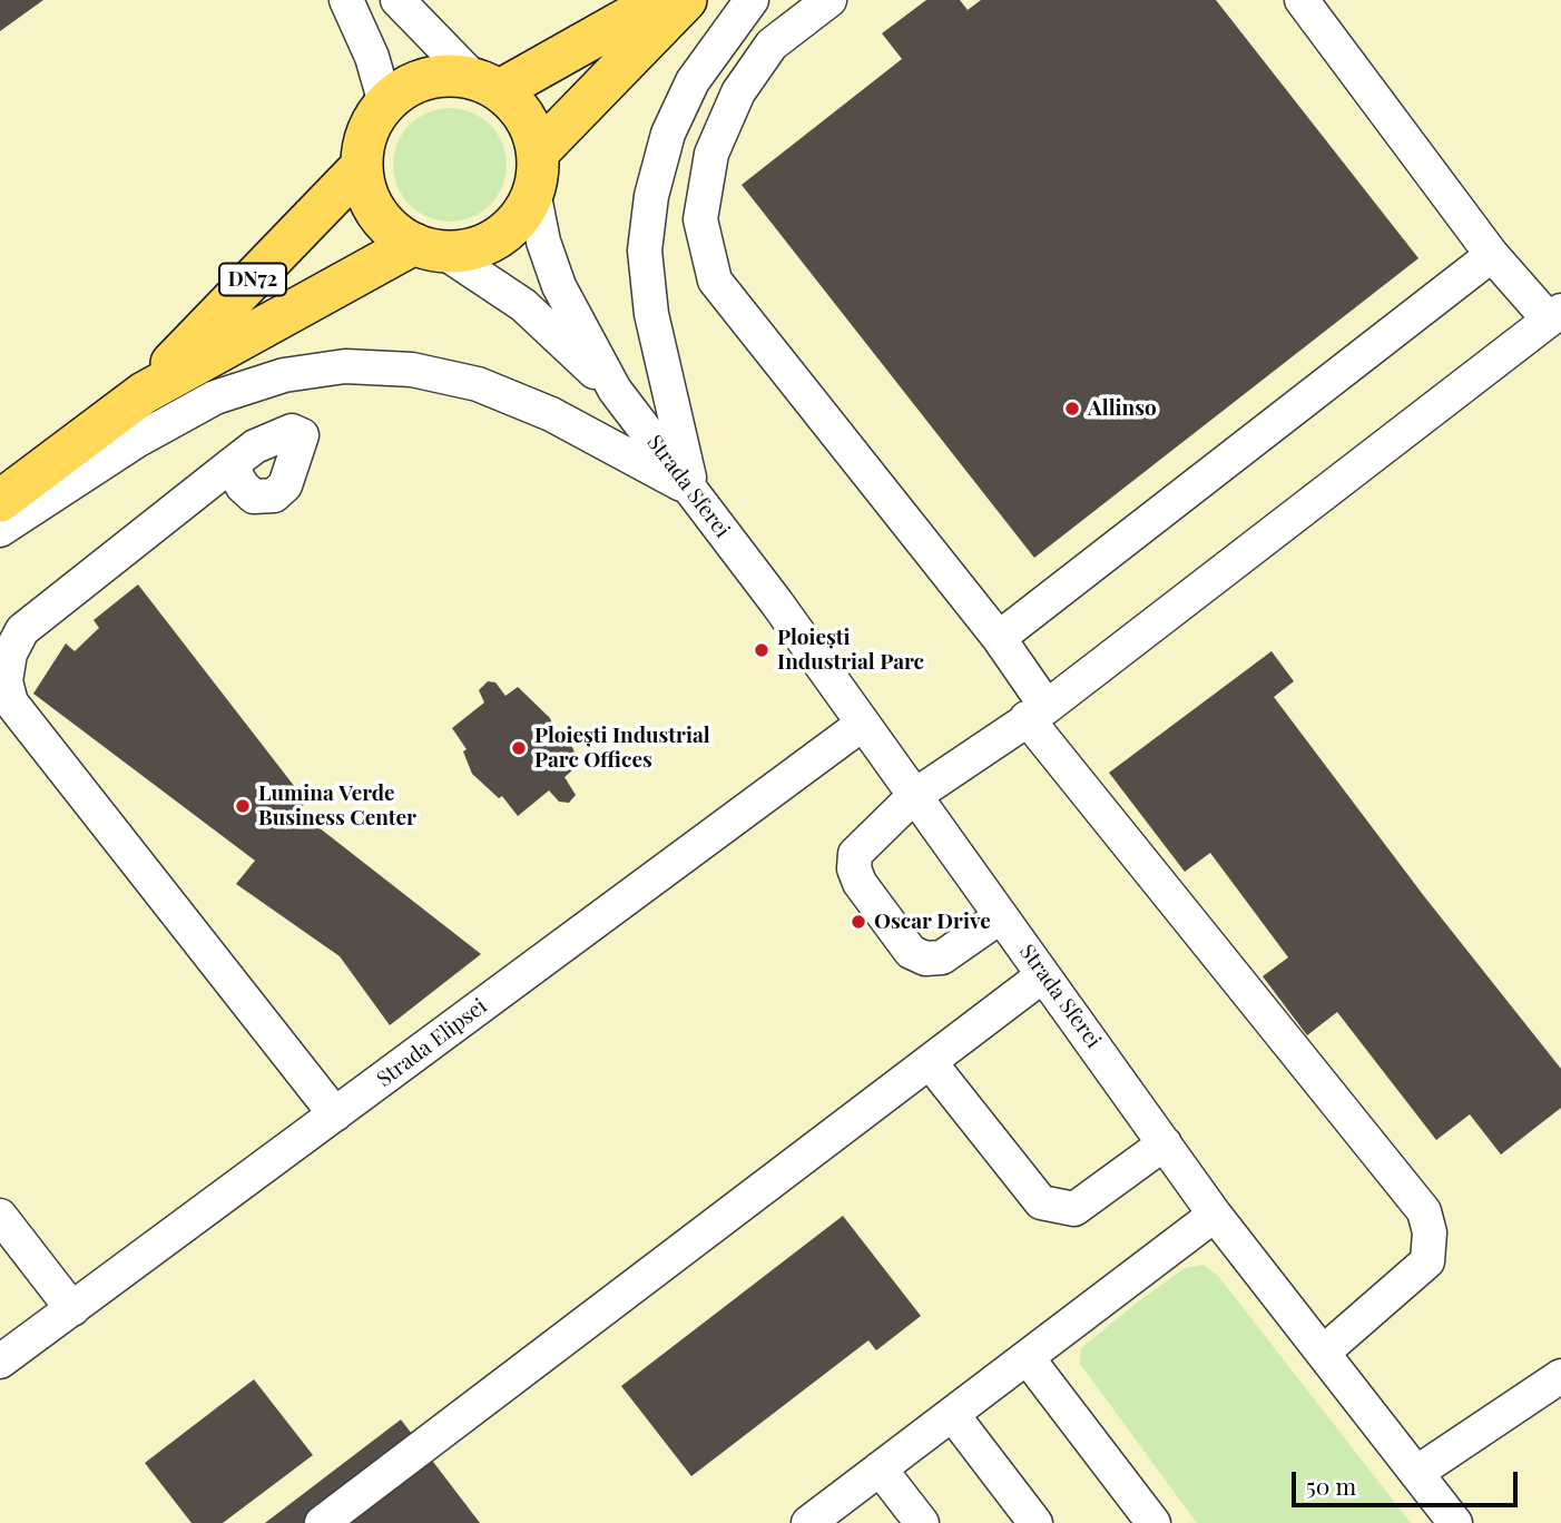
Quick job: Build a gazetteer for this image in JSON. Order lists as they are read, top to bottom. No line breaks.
{"streets":{"main road":["DN72"],"street":["Strada Sferei","Strada Elipsei"]},"crossings":[["DN72","Strada Sferei"],["Strada Sferei","Strada Elipsei"]],"places":["Allinso","Ploiești Industrial Parc","Ploiești Industrial Parc Offices","Lumina Verde Business Center","Oscar Drive"],"scale_bar":"50 m"}
